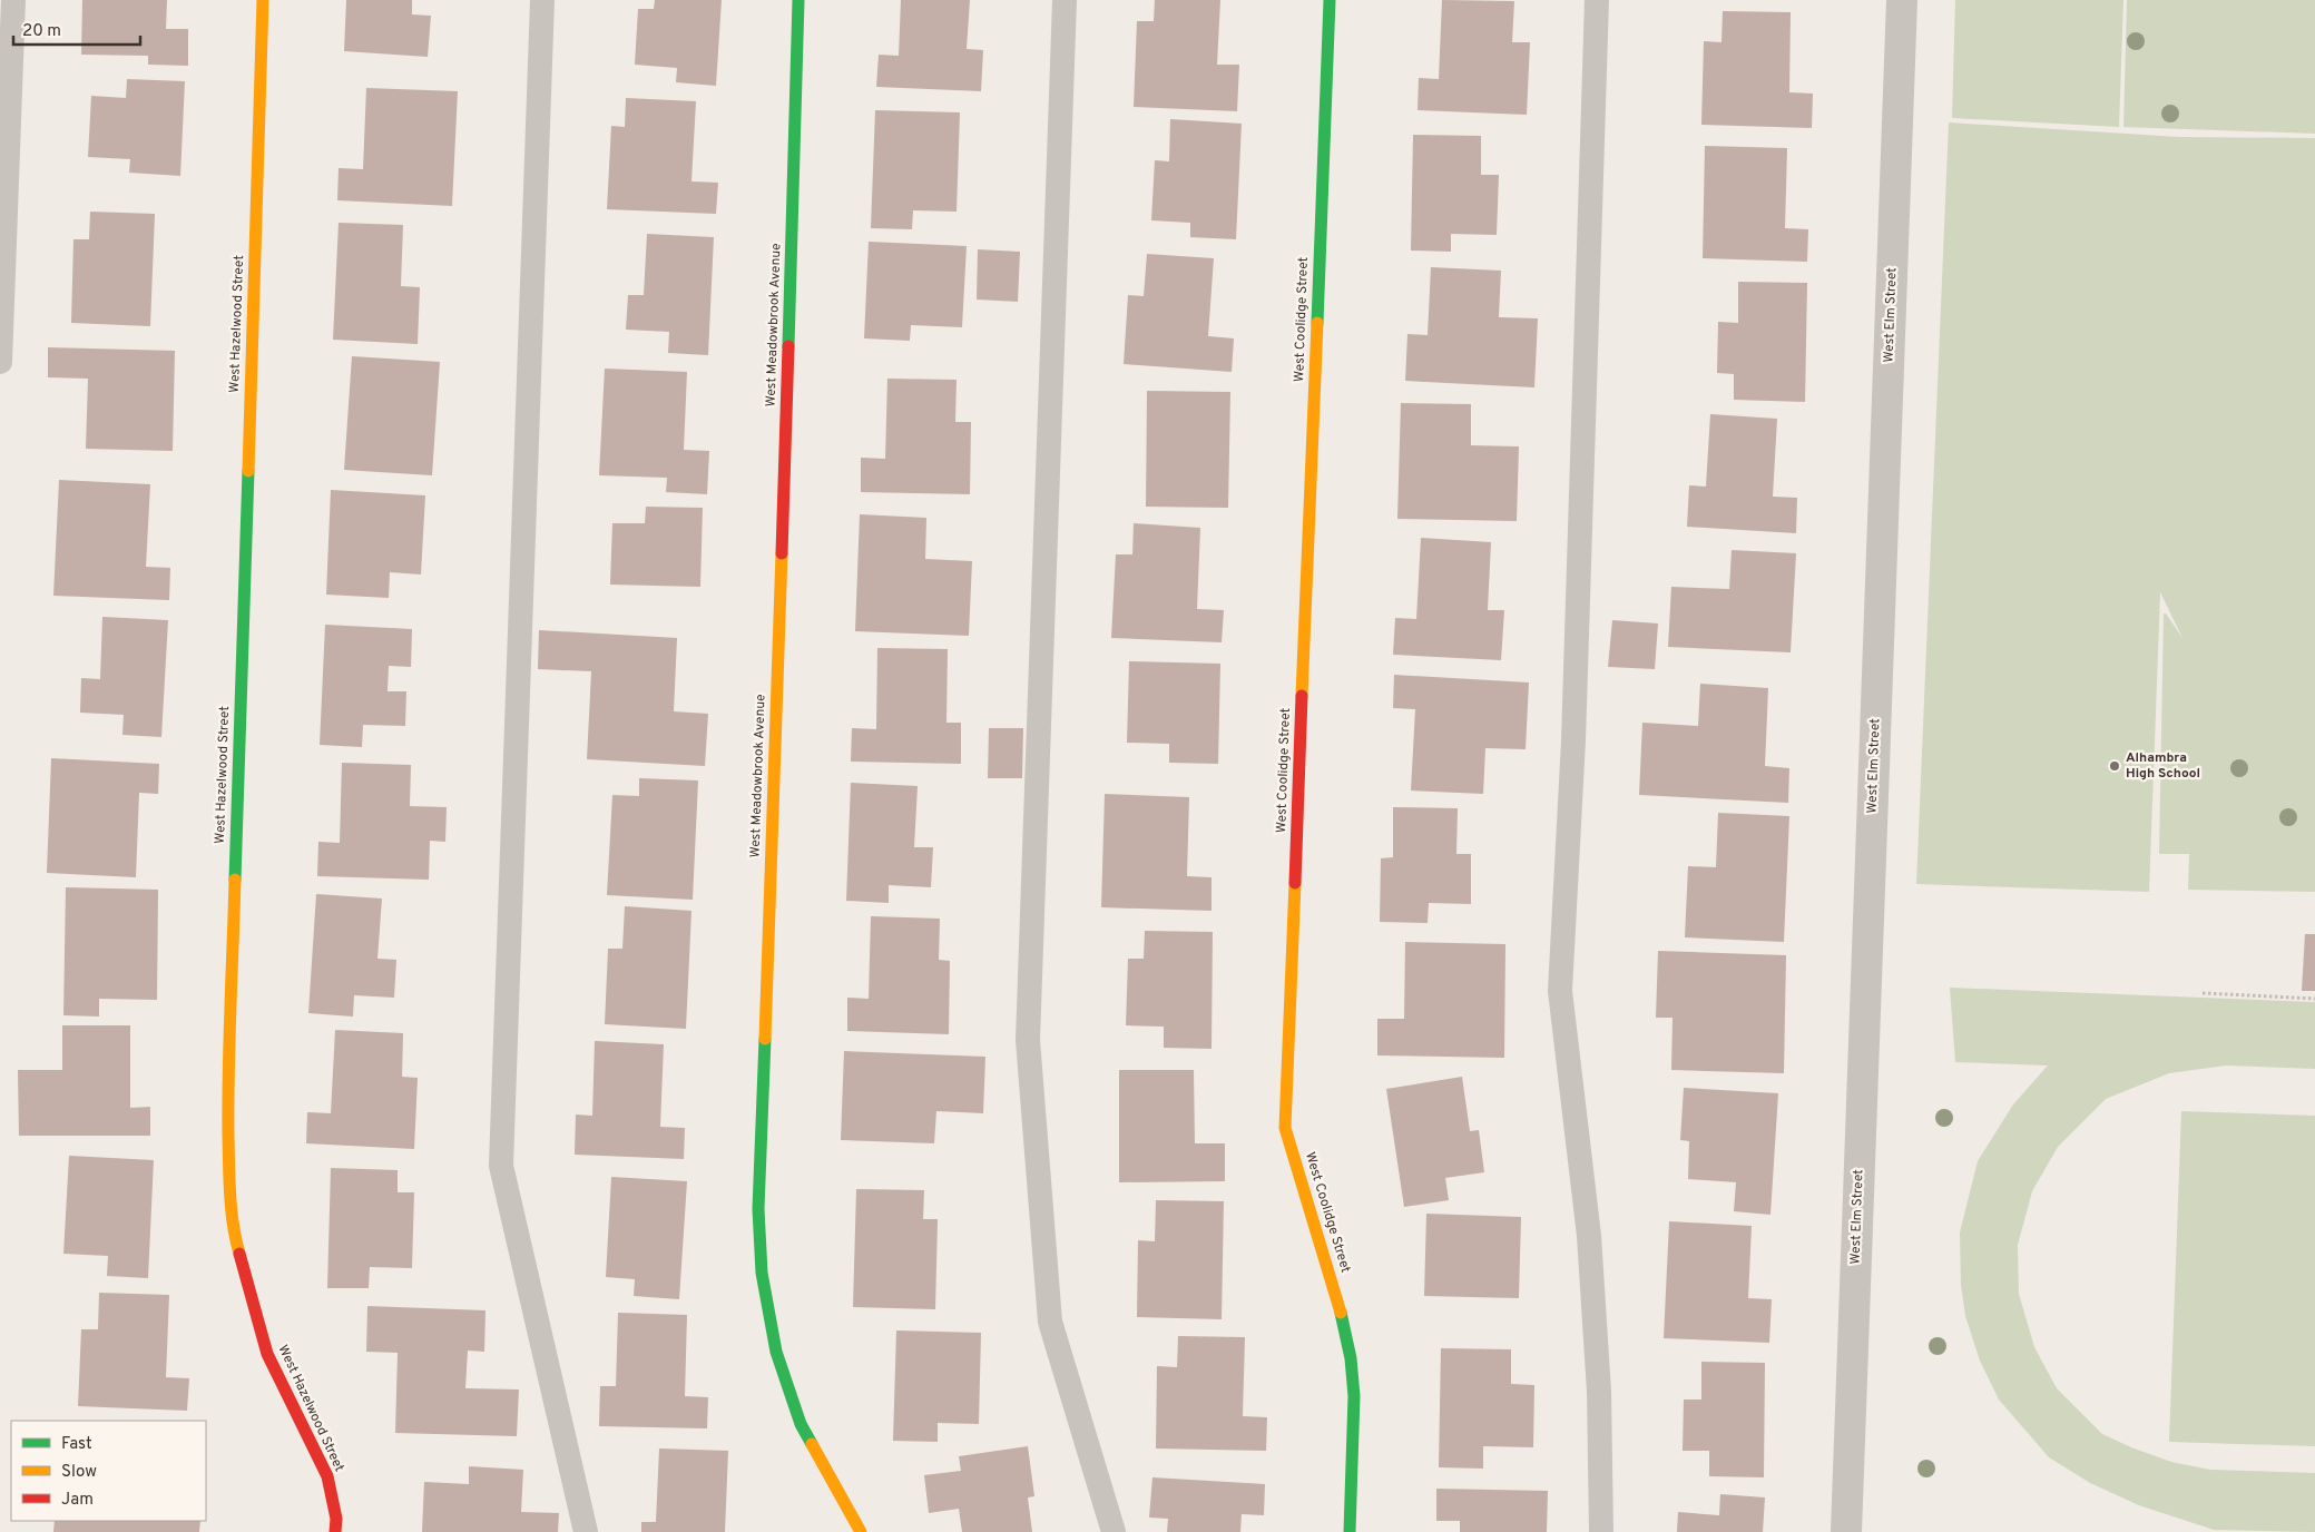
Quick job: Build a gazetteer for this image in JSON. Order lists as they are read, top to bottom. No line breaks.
{"streets":{"street":["West Elm Street","West Coolidge Street","West Hazelwood Street","West Meadowbrook Avenue"]},"places":["Alhambra High School"],"legend":["Fast","Slow","Jam"],"scale_bar":"20 m"}
